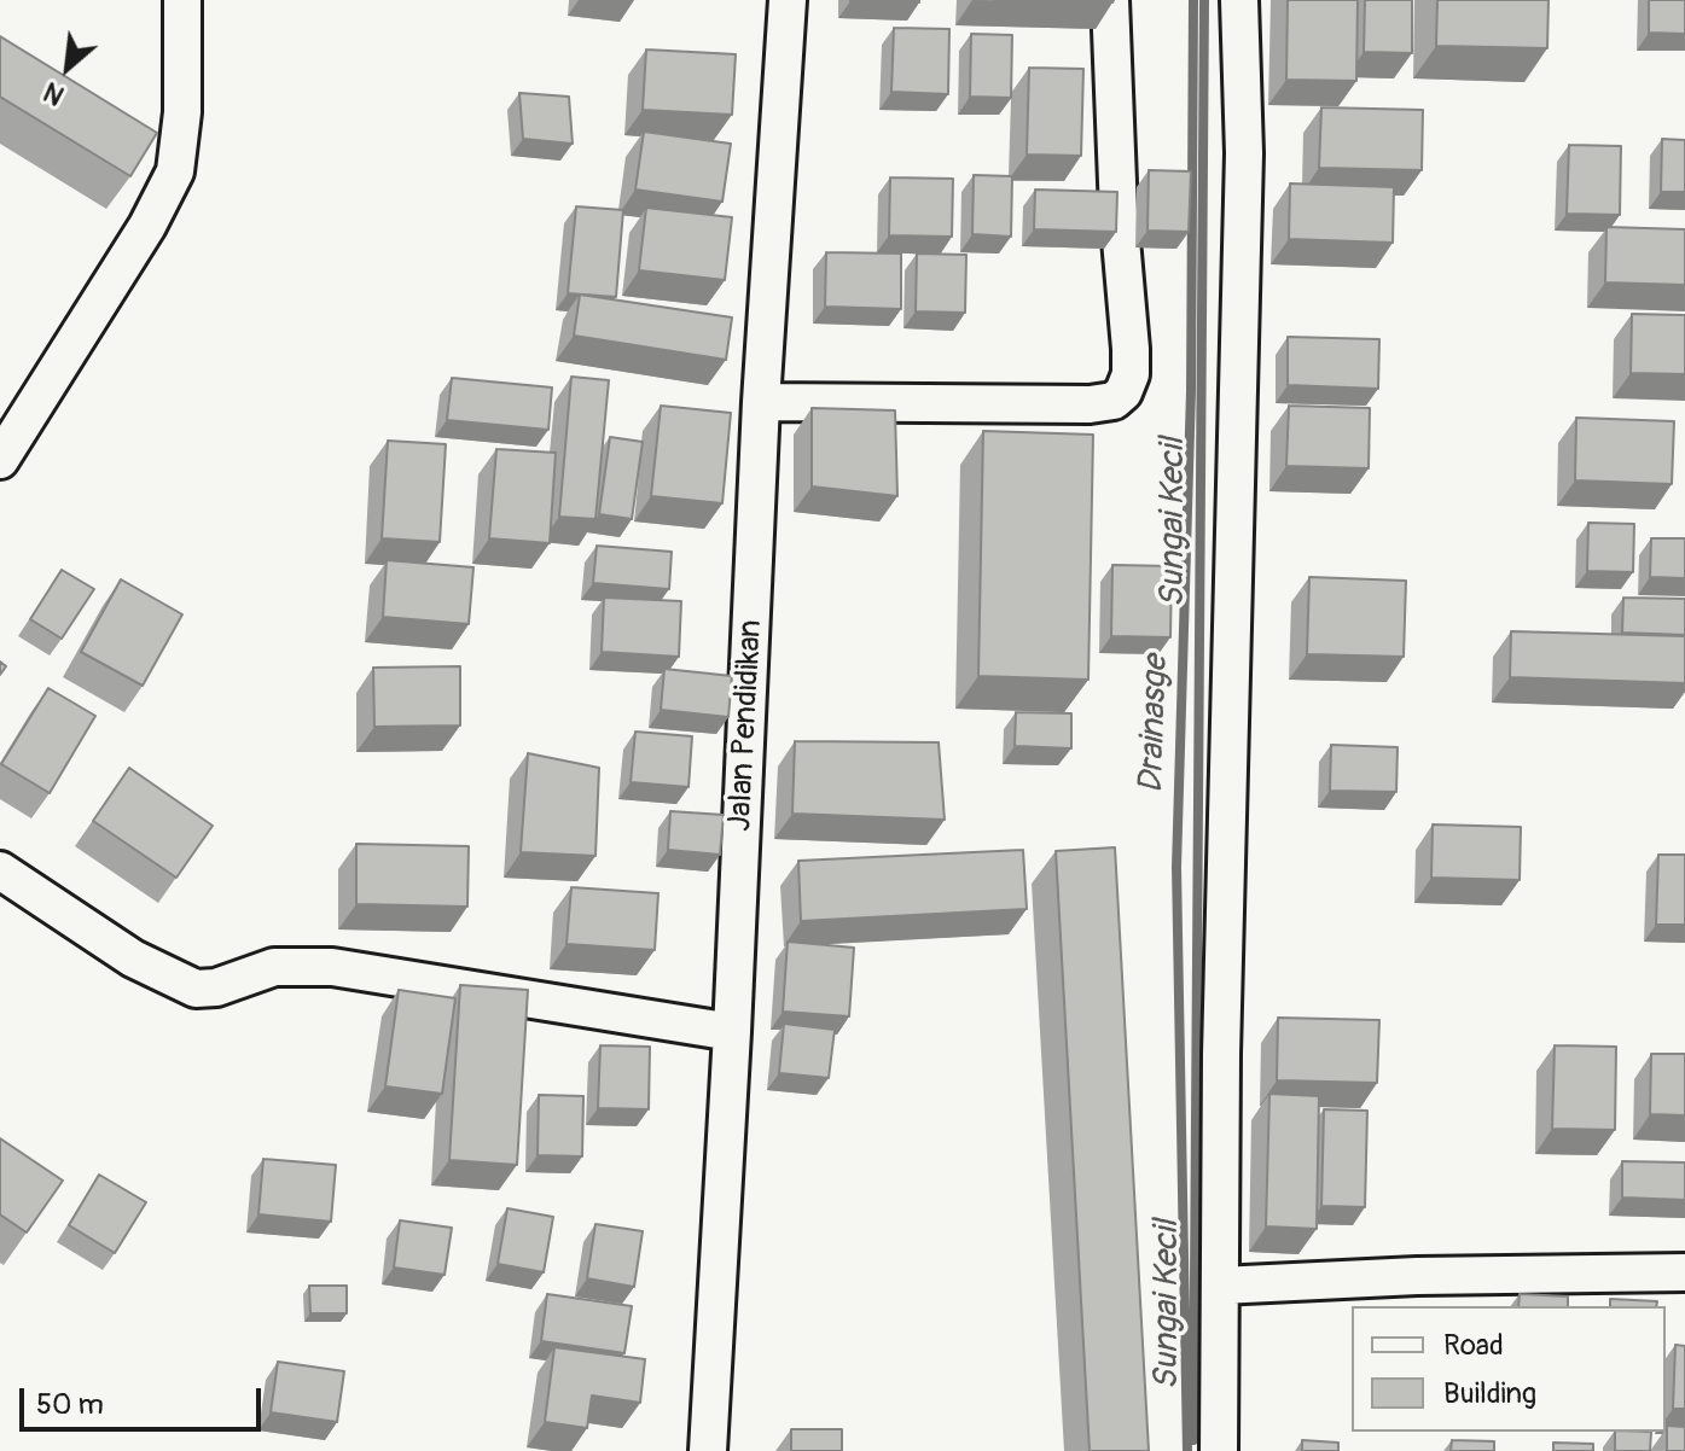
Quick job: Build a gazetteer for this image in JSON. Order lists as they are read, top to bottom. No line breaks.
{"streets":{"street":["Jalan Pendidikan"]},"water":["Sungai Kecil","Drainasge"],"legend":["Road","Building"],"scale_bar":"50 m","north":"bottom left"}
